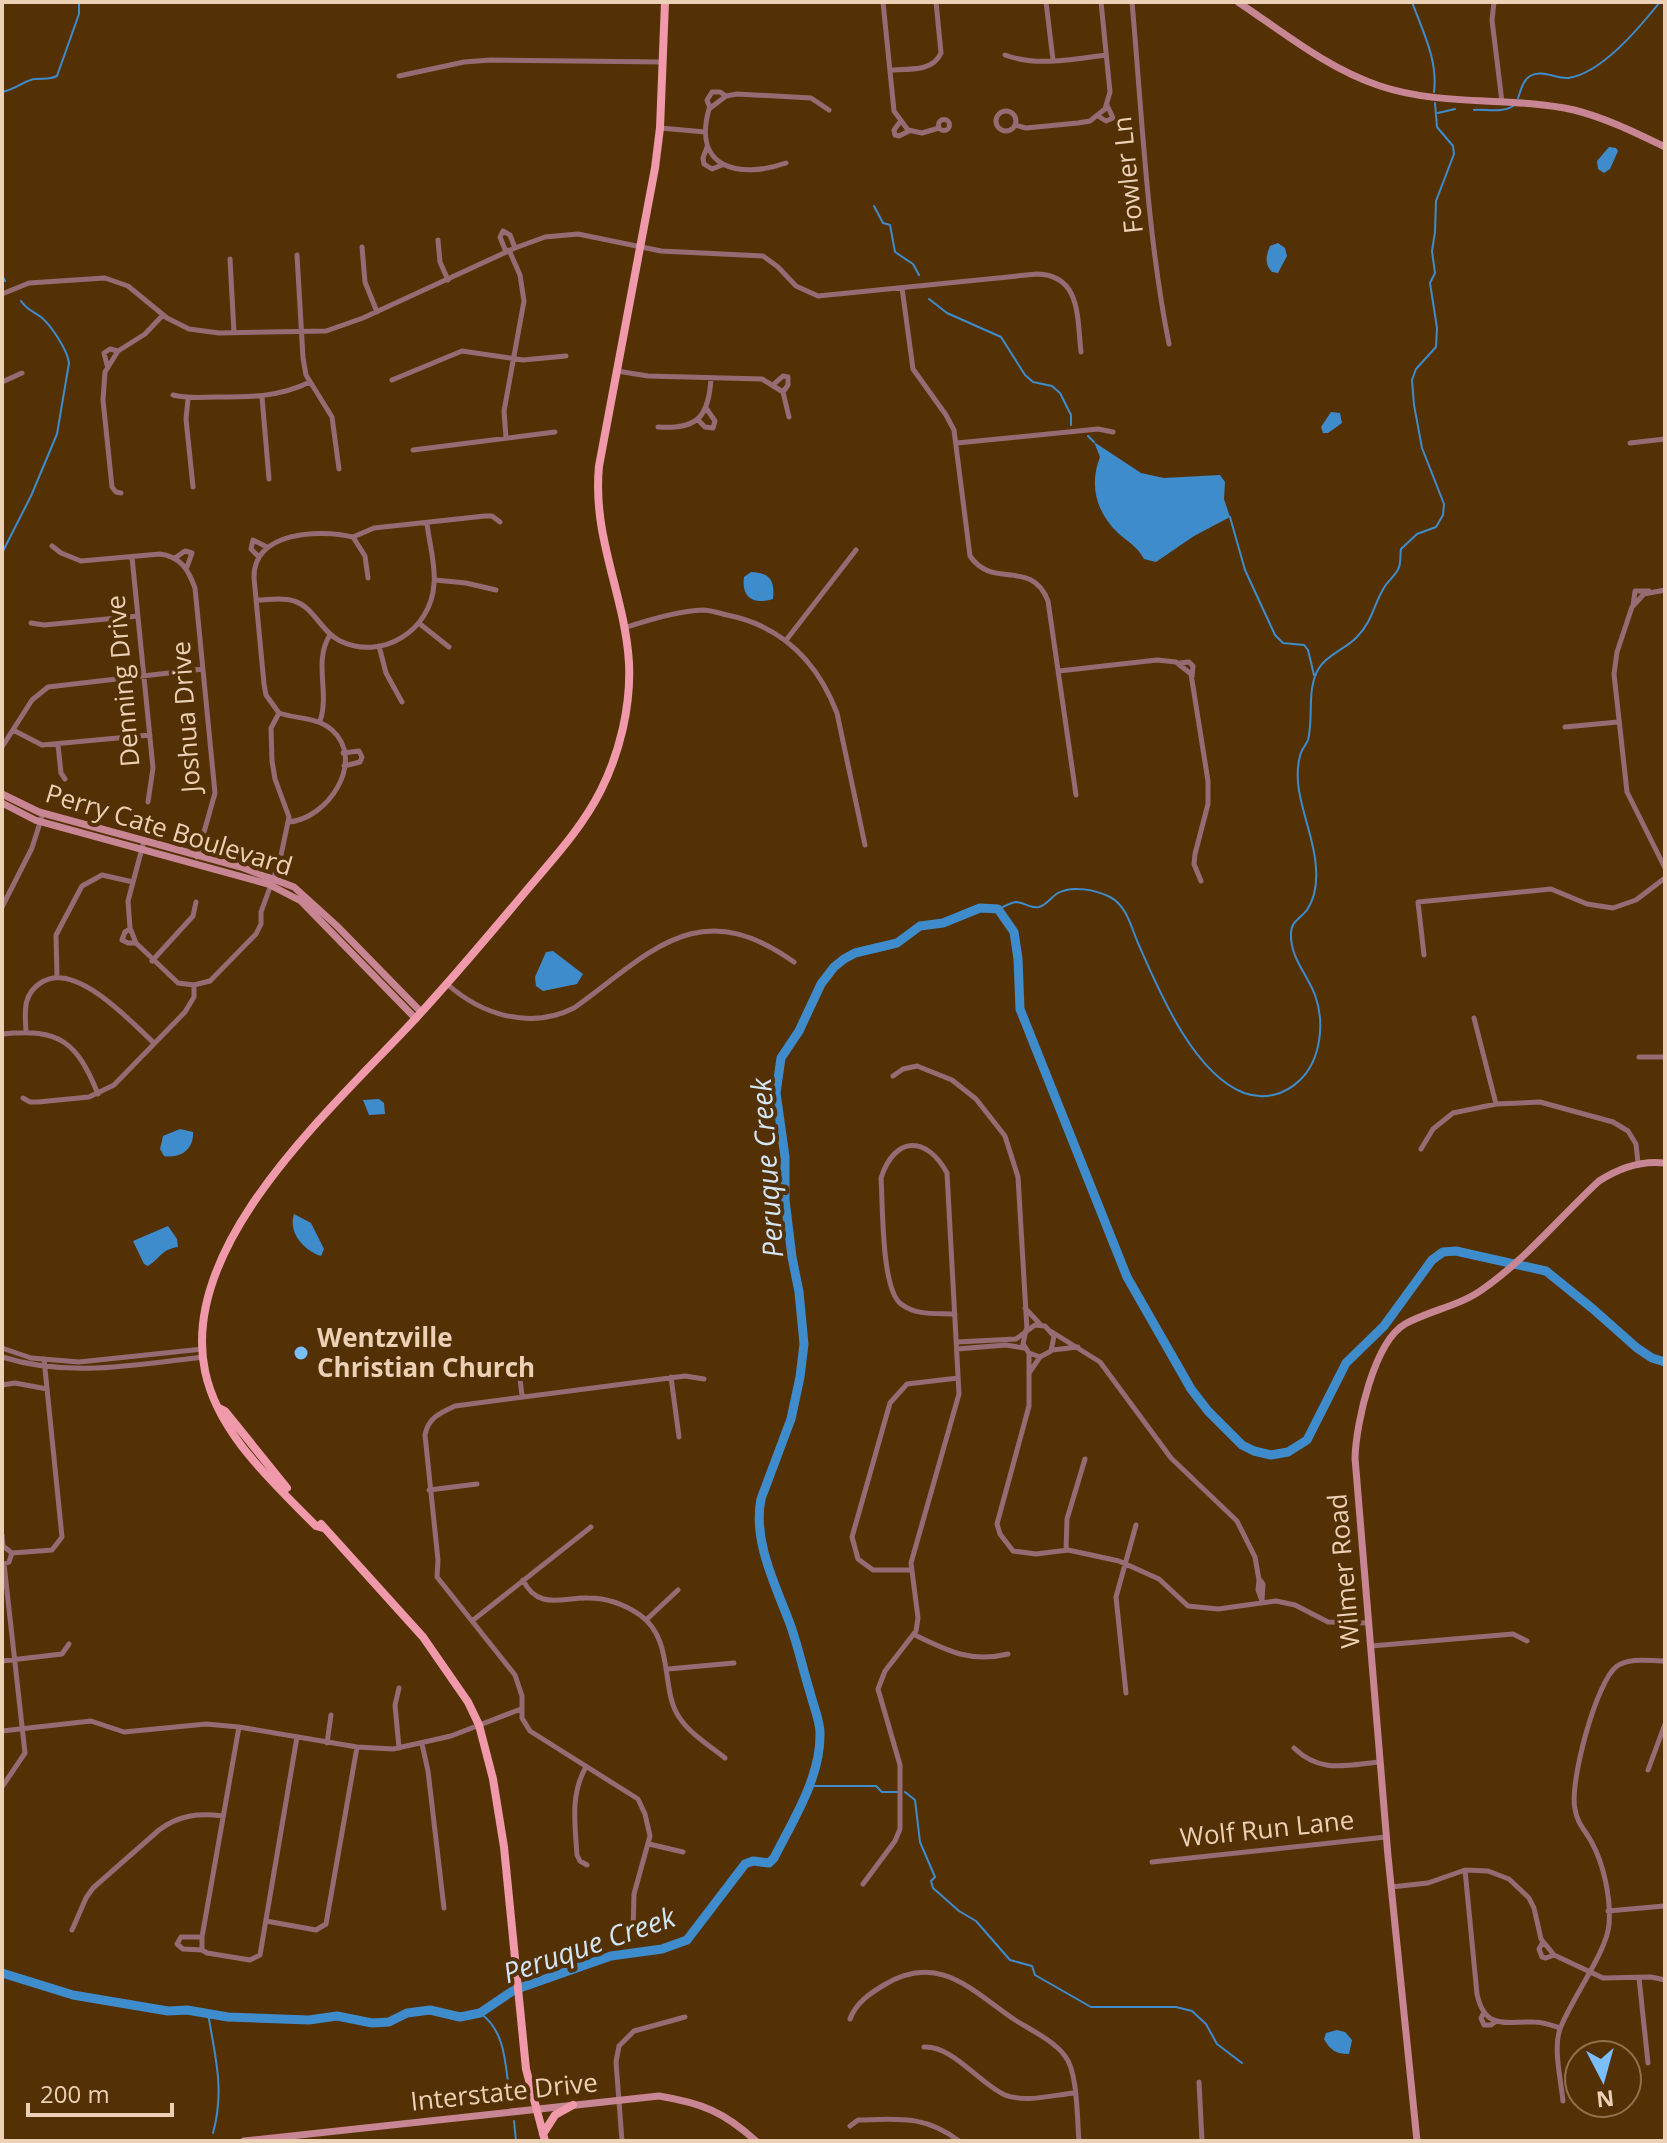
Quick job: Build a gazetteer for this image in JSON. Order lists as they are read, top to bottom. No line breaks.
{"streets":{"street":["Fowler Ln","Denning Drive","Joshua Drive","Perry Cate Boulevard","Wilmer Road","Wolf Run Lane","Interstate Drive"]},"crossings":[["Joshua Drive","Perry Cate Boulevard"],["Wilmer Road","Wolf Run Lane"]],"water":["Peruque Creek"],"places":["Wentzville Christian Church"],"scale_bar":"200 m","north":"bottom"}
